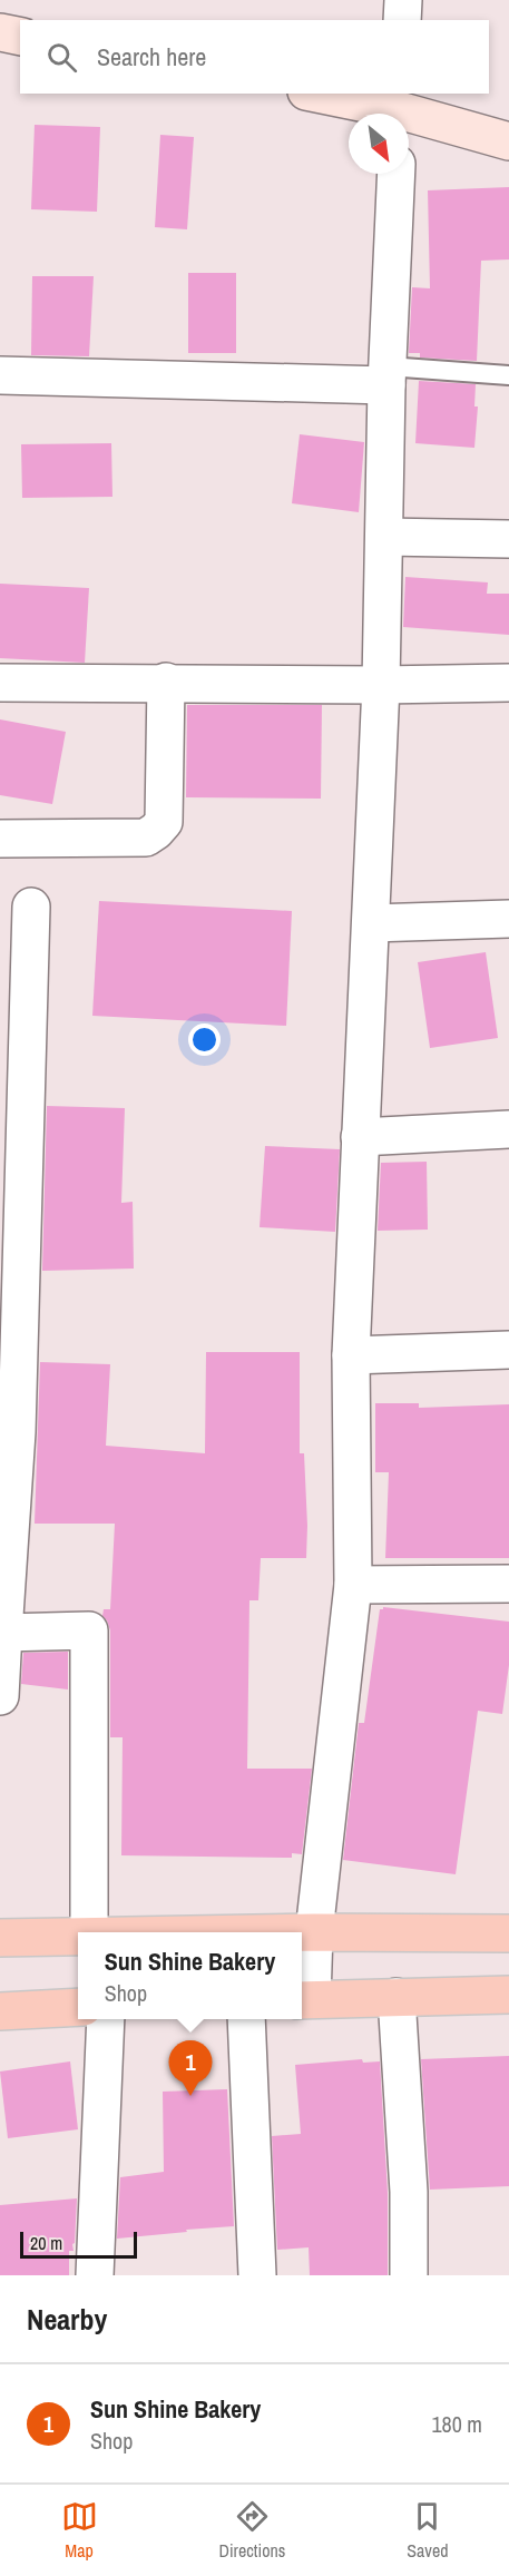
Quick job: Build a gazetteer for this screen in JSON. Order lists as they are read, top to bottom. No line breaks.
{"scale_bar":"20 m","north":"bottom right","page":{"search":"Search here","popup":["Sun Shine Bakery","Shop"],"pins":"1","scale":"20 m","heading":"Nearby","list":[{"mark":"1","name":"Sun Shine Bakery","note":"Shop","value":"180 m"}],"nav":["Map","Directions","Saved"]}}
